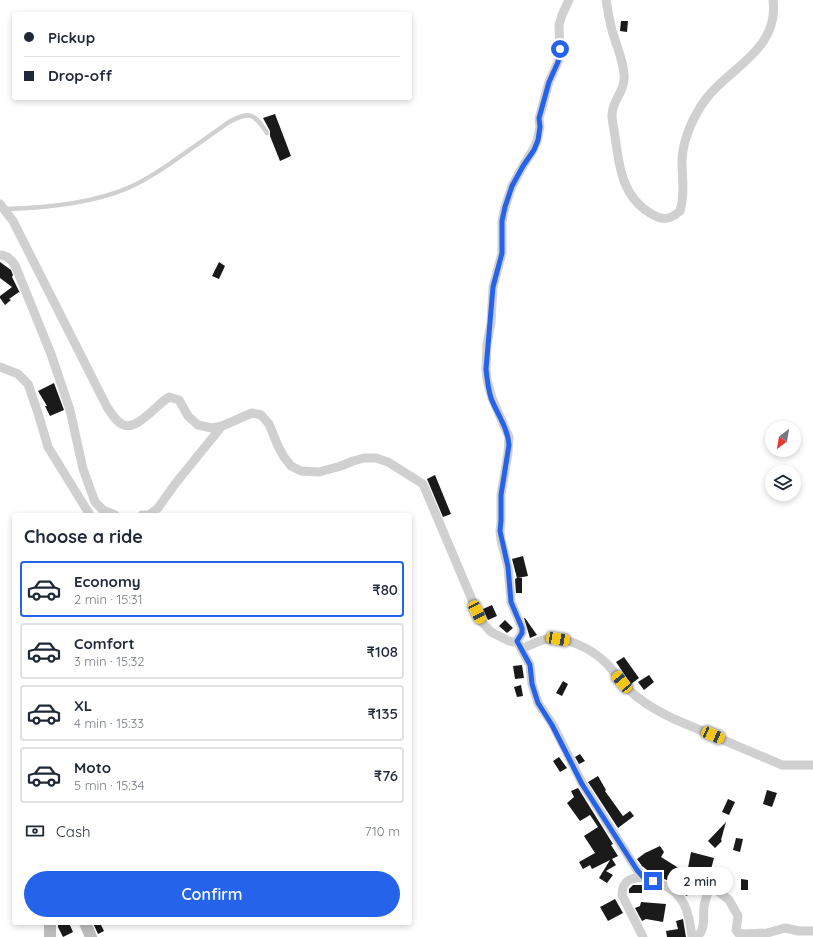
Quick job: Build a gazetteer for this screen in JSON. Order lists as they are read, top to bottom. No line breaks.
{"north":"bottom left","page":{"banner":["Pickup","Drop-off"],"heading":"Choose a ride","list":[{"name":"Economy","note":"2 min · 15:31","value":"₹80"},{"name":"Comfort","note":"3 min · 15:32","value":"₹108"},{"name":"XL","note":"4 min · 15:33","value":"₹135"},{"name":"Moto","note":"5 min · 15:34","value":"₹76"}],"pay":["Cash","710 m"],"buttons":"Confirm","bubble":"2 min"}}
